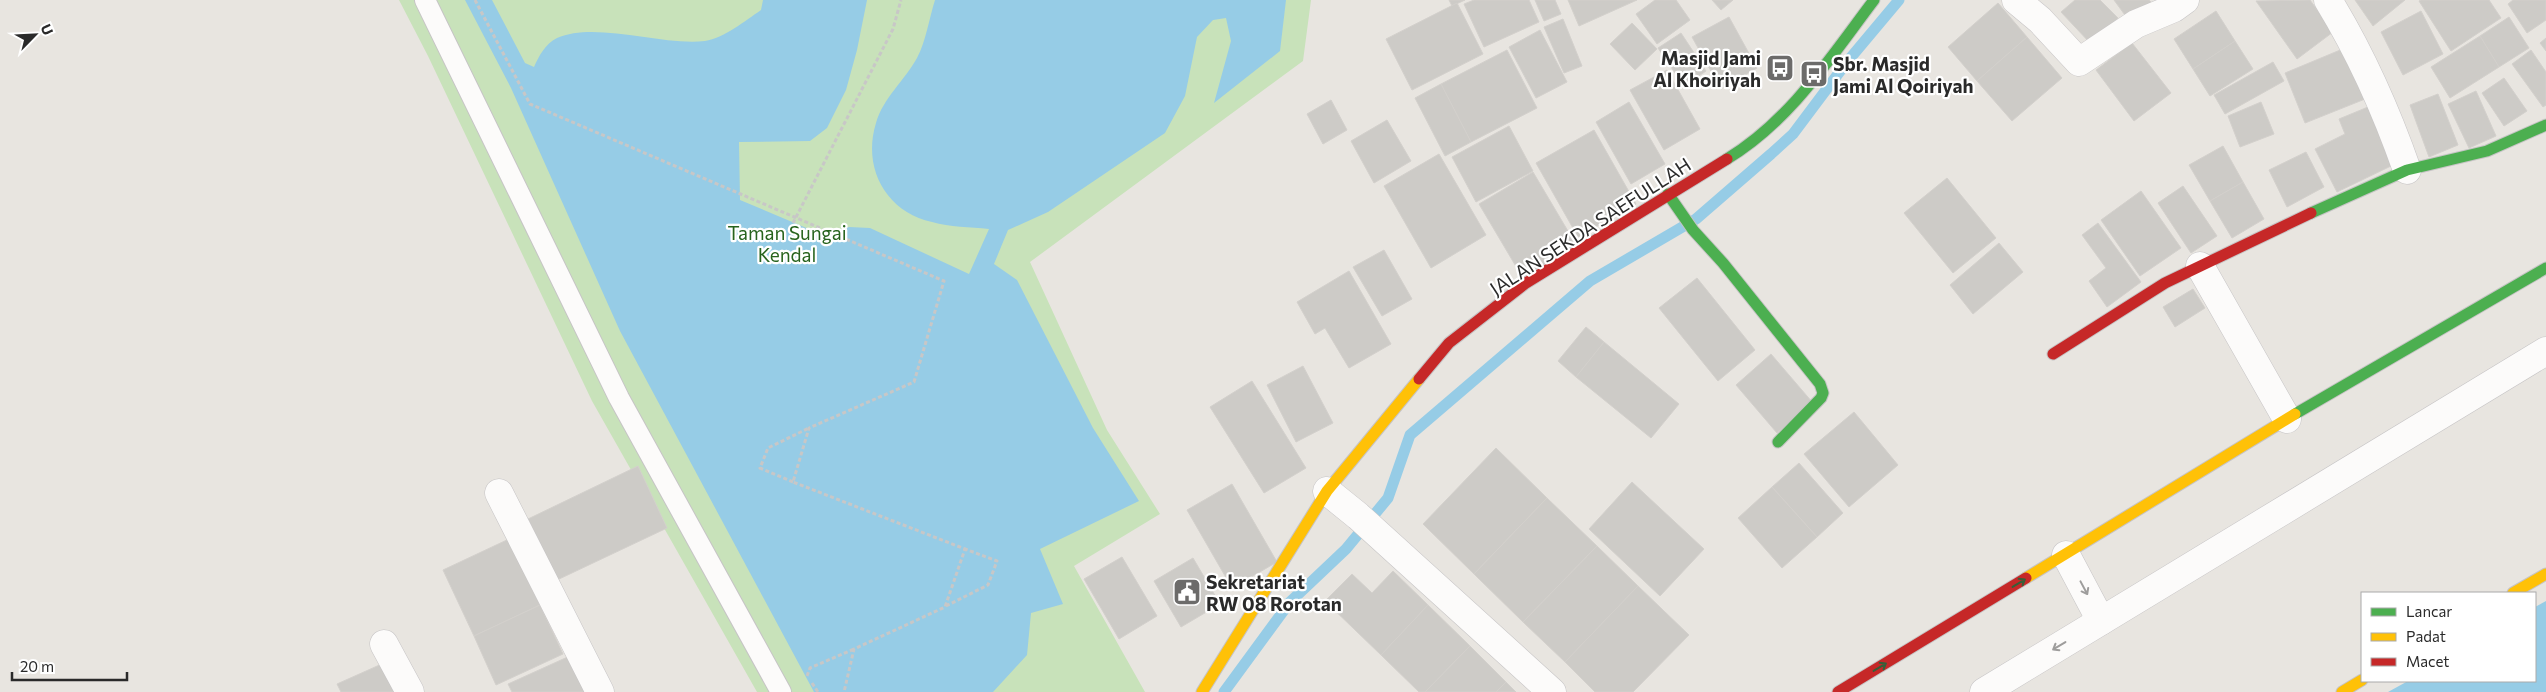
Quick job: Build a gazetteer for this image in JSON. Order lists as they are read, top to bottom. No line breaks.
{"streets":{"street":["JALAN SEKDA SAEFULLAH"]},"parks":["Taman Sungai Kendal"],"places":{"bus stop":["Masjid Jami Al Khoiriyah","Sbr. Masjid Jami Al Qoiriyah"],"public building":["Sekretariat RW 08 Rorotan"]},"legend":["Lancar","Padat","Macet"],"scale_bar":"20 m","north":"top right"}
